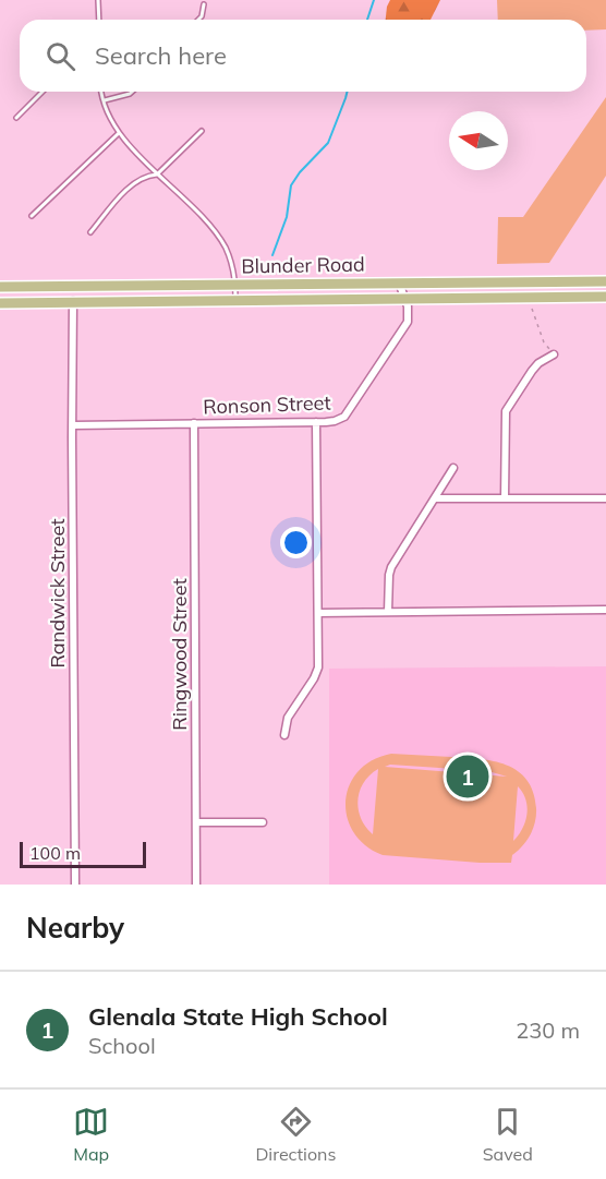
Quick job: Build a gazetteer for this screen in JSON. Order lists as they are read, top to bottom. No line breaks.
{"streets":{"main road":["Blunder Road"],"street":["Ronson Street","Randwick Street","Ringwood Street"]},"crossings":[["Blunder Road","Ronson Street"],["Blunder Road","Randwick Street"],["Ronson Street","Randwick Street"],["Ronson Street","Ringwood Street"]],"scale_bar":"100 m","north":"left","page":{"search":"Search here","pins":"1","scale":"100 m","heading":"Nearby","list":[{"mark":"1","name":"Glenala State High School","note":"School","value":"230 m"}],"nav":["Map","Directions","Saved"]}}
